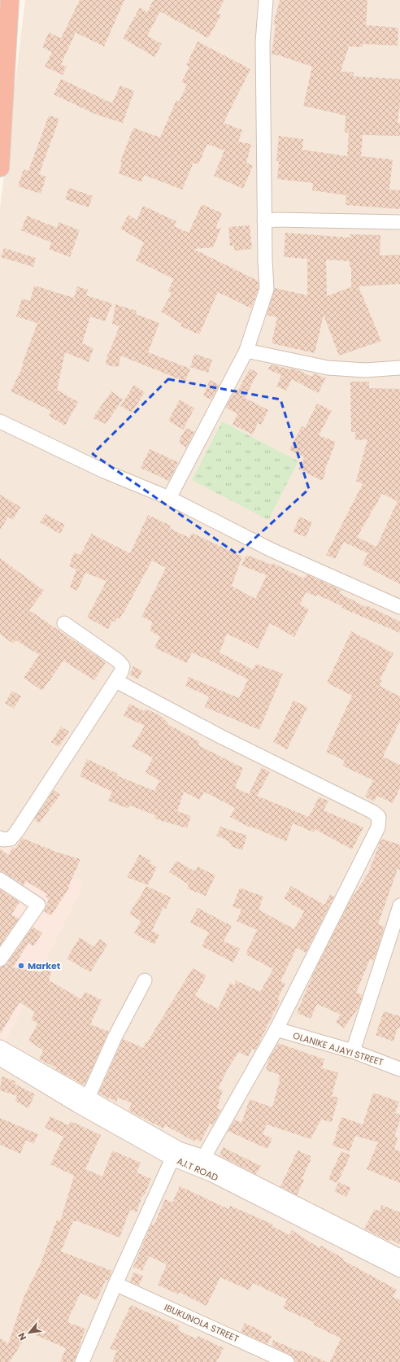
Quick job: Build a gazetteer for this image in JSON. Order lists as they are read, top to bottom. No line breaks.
{"streets":{"street":["OLANIKE AJAYI STREET","A.I.T ROAD","IBUKUNOLA STREET"]},"places":["Market"],"north":"bottom left"}
